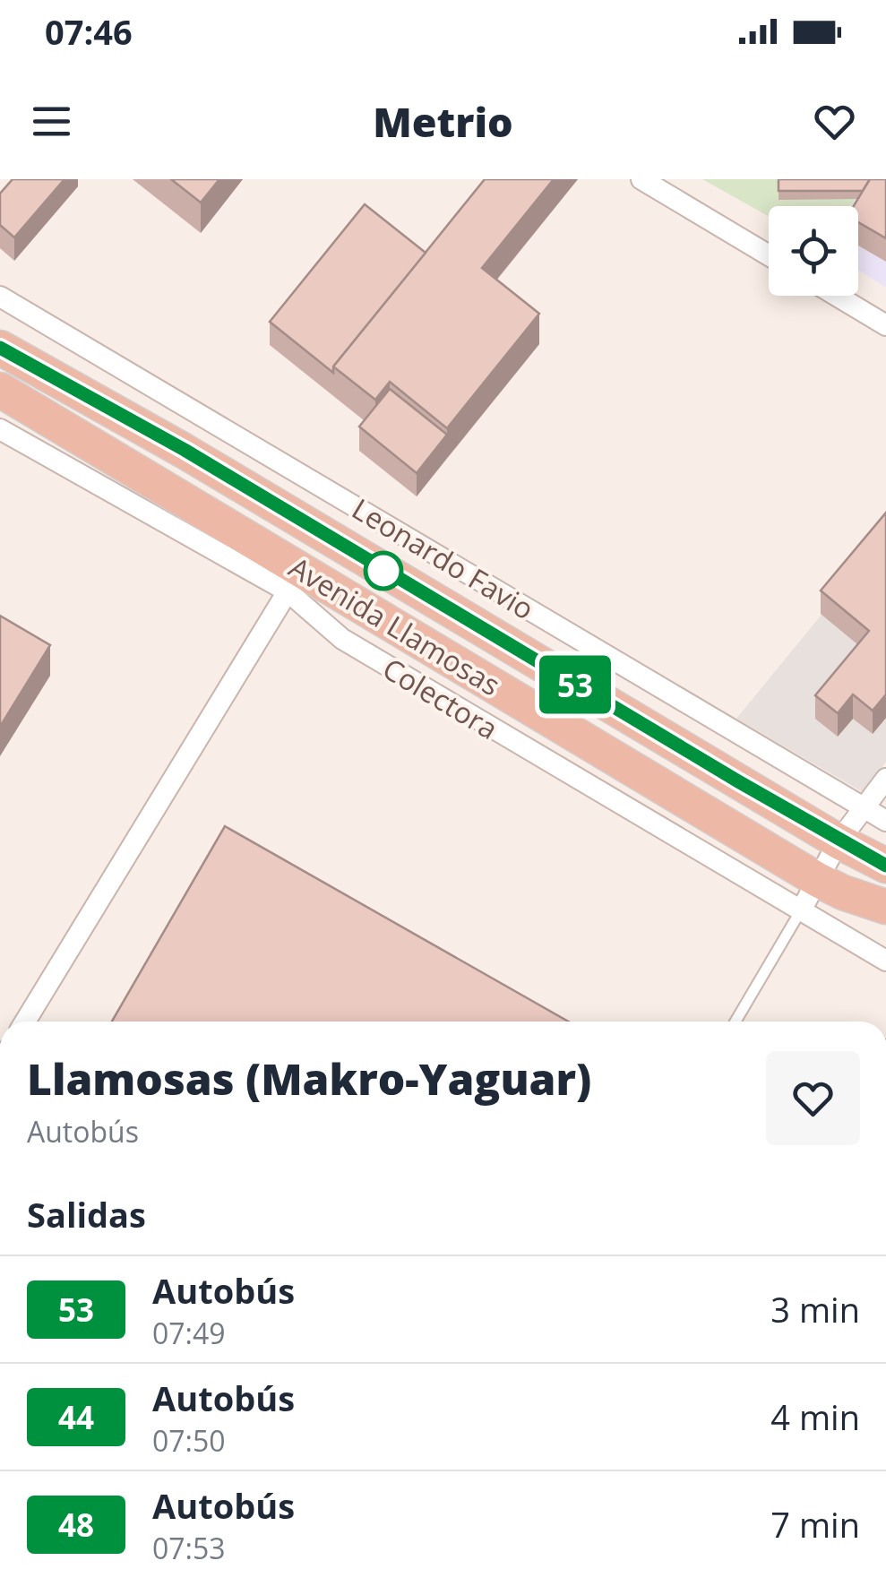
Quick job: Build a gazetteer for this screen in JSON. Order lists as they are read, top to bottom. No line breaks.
{"streets":{"highway":["Avenida Llamosas"],"street":["Leonardo Favio","Colectora"]},"lines":["bus line 53"],"page":{"status":"07:46","header":"Metrio","on_map":"53","heading":[["Llamosas (Makro-Yaguar)","Autobús"],"Salidas"],"list":[{"mark":"53","name":"Autobús","note":"07:49","value":"3 min"},{"mark":"44","name":"Autobús","note":"07:50","value":"4 min"},{"mark":"48","name":"Autobús","note":"07:53","value":"7 min"}]}}
